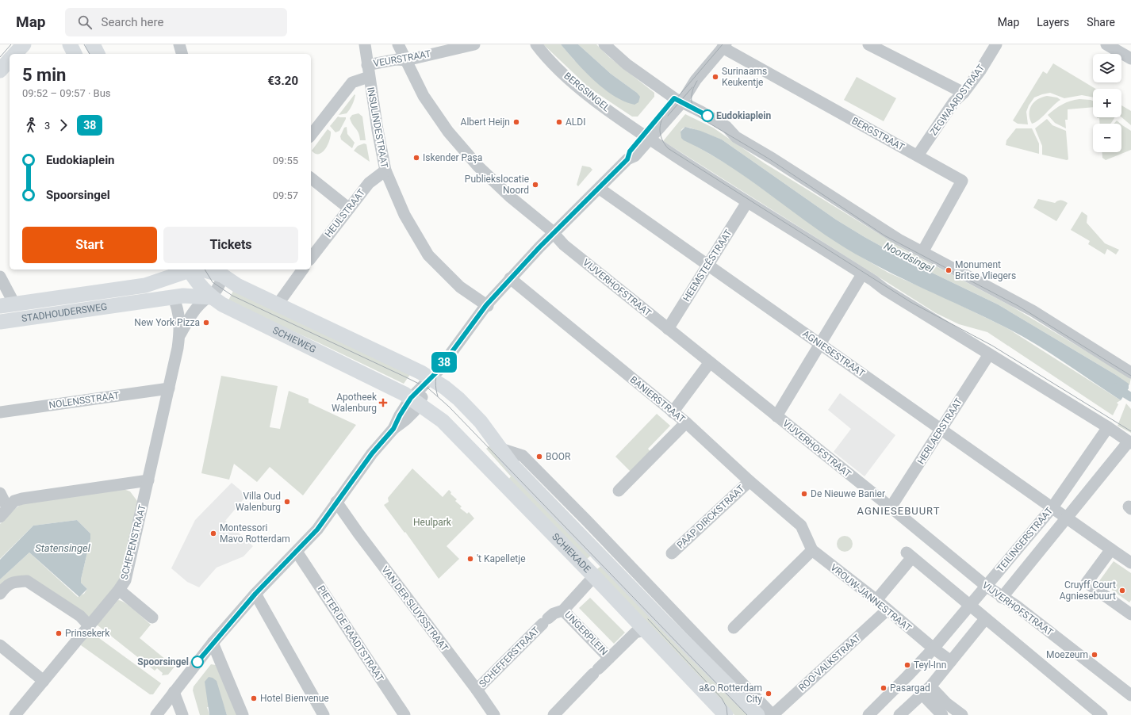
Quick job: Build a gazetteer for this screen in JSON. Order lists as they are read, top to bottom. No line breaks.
{"streets":{"main road":["STADHOUDERSWEG","SCHIEWEG","SCHIEKADE"],"street":["VEURSTRAAT","BERGSINGEL","ZEGWAARDSTRAAT","INSULINDESTRAAT","BERGSTRAAT","HEULSTRAAT","HEEMSTEÊSTRAAT","VIJVERHOFSTRAAT","AGNIESESTRAAT","BANIERSTRAAT","NOLENSSTRAAT","HERLAERSTRAAT","PAAP DIRCKSTRAAT","TEILINGERSTRAAT","SCHEPENSTRAAT","VROUW-JANNESTRAAT","VAN DER SLUYSSTRAAT","PIETER DE RAADTSTRAAT","UNGERPLEIN","SCHEFFERSTRAAT","ROO-VALKSTRAAT"]},"crossings":[["VEURSTRAAT","INSULINDESTRAAT"],["VEURSTRAAT","VIJVERHOFSTRAAT"],["ZEGWAARDSTRAAT","BERGSTRAAT"],["INSULINDESTRAAT","HEULSTRAAT"],["HEEMSTEÊSTRAAT","VIJVERHOFSTRAAT"],["HEEMSTEÊSTRAAT","AGNIESESTRAAT"],["VIJVERHOFSTRAAT","HERLAERSTRAAT"],["VIJVERHOFSTRAAT","TEILINGERSTRAAT"],["STADHOUDERSWEG","SCHIEWEG"],["STADHOUDERSWEG","SCHEPENSTRAAT"],["SCHIEWEG","SCHEPENSTRAAT"],["SCHIEWEG","SCHIEKADE"],["AGNIESESTRAAT","HERLAERSTRAAT"],["AGNIESESTRAAT","TEILINGERSTRAAT"],["BANIERSTRAAT","PAAP DIRCKSTRAAT"],["BANIERSTRAAT","VROUW-JANNESTRAAT"],["NOLENSSTRAAT","SCHEPENSTRAAT"],["TEILINGERSTRAAT","VROUW-JANNESTRAAT"],["SCHIEKADE","UNGERPLEIN"],["VROUW-JANNESTRAAT","ROO-VALKSTRAAT"],["VAN DER SLUYSSTRAAT","SCHEFFERSTRAAT"],["UNGERPLEIN","SCHEFFERSTRAAT"]],"districts":["AGNIESEBUURT"],"water":["Noordsingel","Statensingel"],"parks":["Heulpark"],"places":{"other":["Surinaams Keukentje","Eudokiaplein","Albert Heijn","ALDI","Iskender Paşa","Publiekslocatie Noord","Monument Britse Vliegers","New York Pizza","BOOR","De Nieuwe Banier","Villa Oud Walenburg","Montessori Mavo Rotterdam","'t Kapelletje","Cruyff Court Agniesebuurt","Prinsekerk","Moezeum","Spoorsingel","Teyl-Inn","Pasargad","a&o Rotterdam City","Hotel Bienvenue"],"health":["Apotheek Walenburg"]},"lines":["bus line 38"],"page":{"header":"Map","search":"Search here","nav":["Map","Layers","Share"],"on_map":"38","map_buttons":["+","−"],"heading":["5 min","09:52 – 09:57 · Bus","€3.20"],"legs":["3","38"],"list":[{"name":"Eudokiaplein","value":"09:55"},{"name":"Spoorsingel","value":"09:57"}],"buttons":["Start","Tickets"]}}
